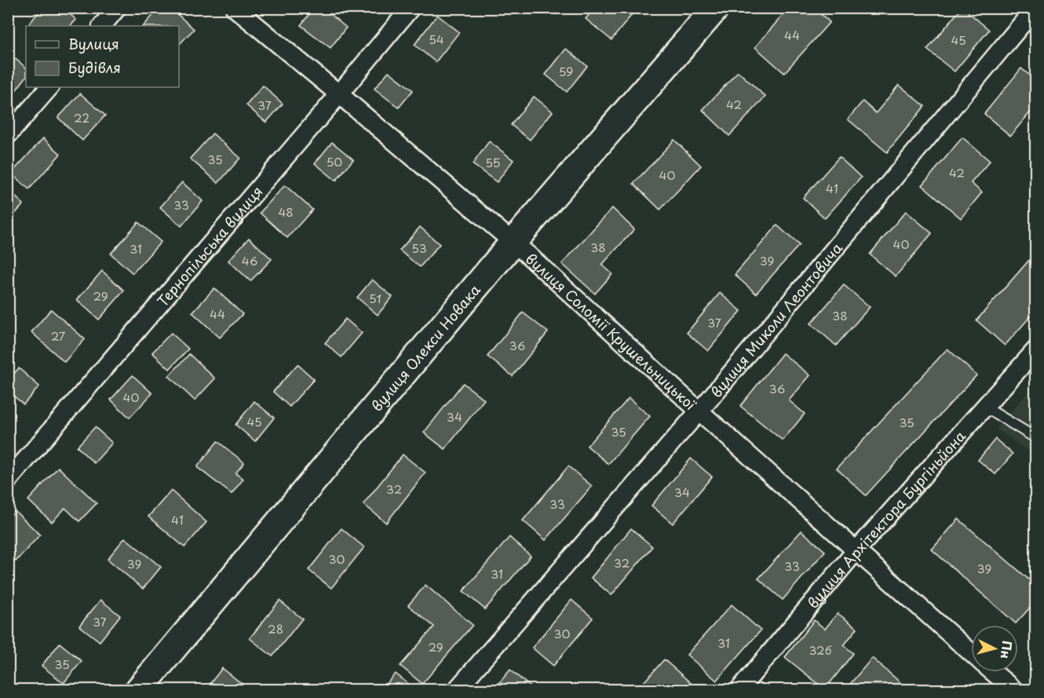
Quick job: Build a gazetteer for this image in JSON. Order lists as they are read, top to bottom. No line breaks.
{"streets":{"main road":["вулиця Олекси Новака"],"street":["Тернопільська вулиця","вулиця Миколи Леонтовича","вулиця Соломії Крушельницької","вулиця Архітектора Бургіньйона"]},"crossings":[["Тернопільська вулиця","вулиця Соломії Крушельницької"],["вулиця Миколи Леонтовича","вулиця Соломії Крушельницької"],["вулиця Соломії Крушельницької","вулиця Олекси Новака"],["вулиця Соломії Крушельницької","вулиця Архітектора Бургіньйона"]],"house_numbers":["44","54","45","59","42","37","22","35","50","55","42","40","41","33","48","40","38","53","31","46","39","29","51","44","38","37","27","36","36","40","34","45","35","35","32","34","33","41","30","32","39","33","39","31","37","28","30","31","29","32б","35"],"legend":["Вулиця","Будівля"],"north":"right"}
